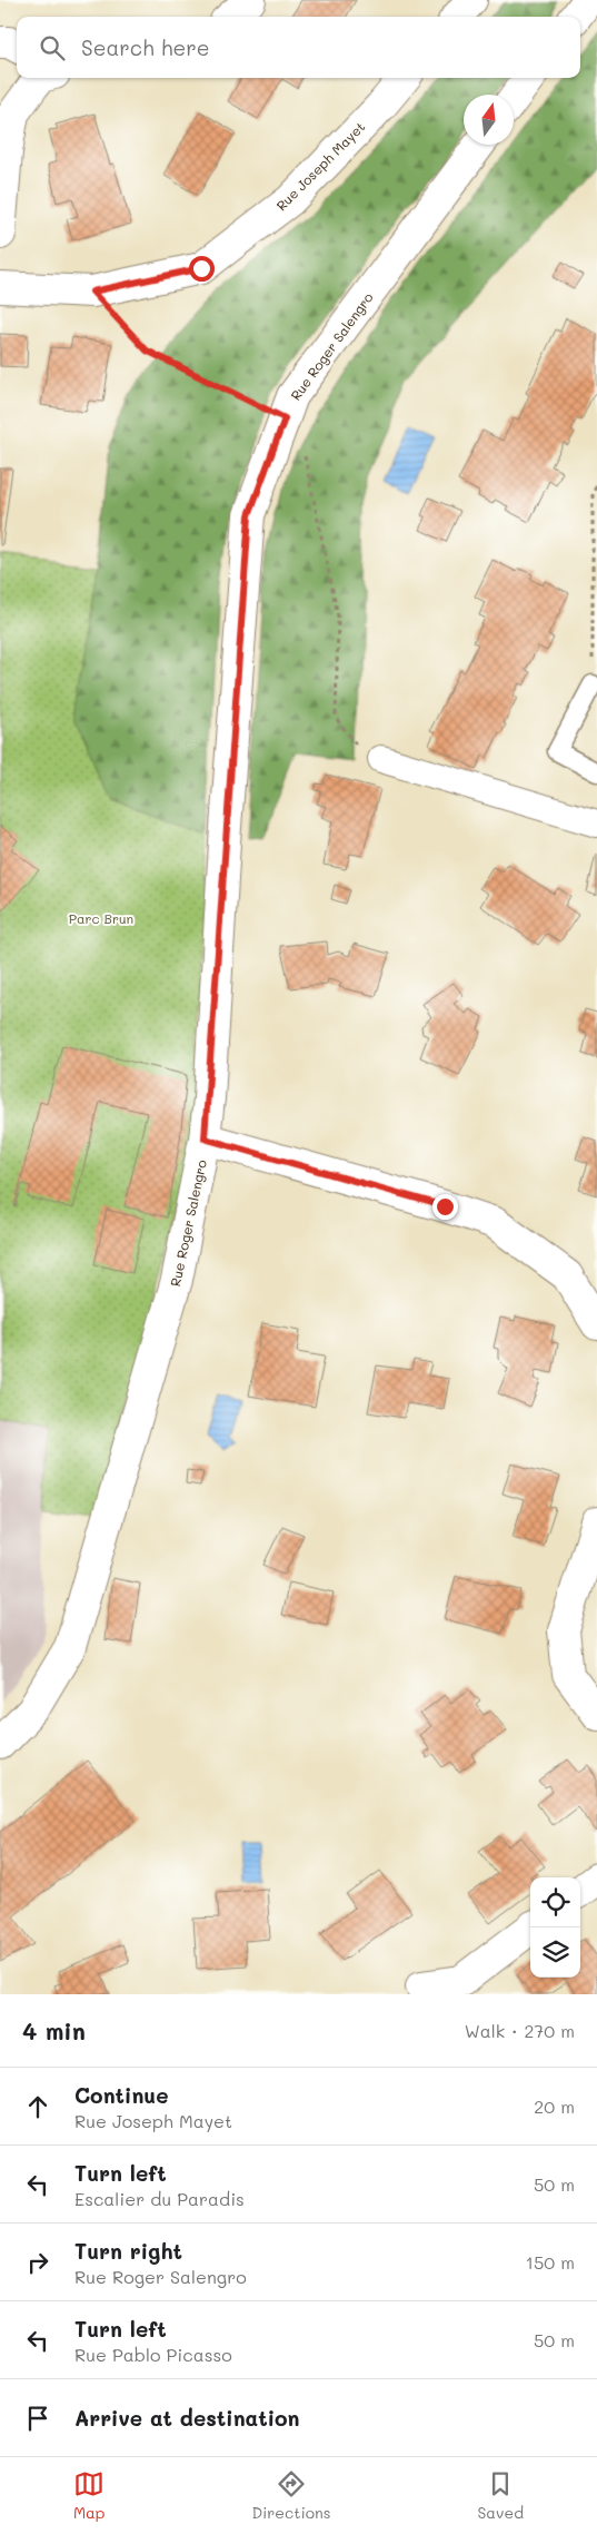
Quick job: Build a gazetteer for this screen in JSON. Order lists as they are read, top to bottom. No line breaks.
{"streets":{"street":["Rue Joseph Mayet","Rue Roger Salengro"]},"parks":["Parc Brun"],"north":"top","page":{"search":"Search here","heading":["4 min","Walk · 270 m"],"list":[["Continue","Rue Joseph Mayet","20 m"],["Turn left","Escalier du Paradis","50 m"],["Turn right","Rue Roger Salengro","150 m"],["Turn left","Rue Pablo Picasso","50 m"],"Arrive at destination"],"nav":["Map","Directions","Saved"]}}
